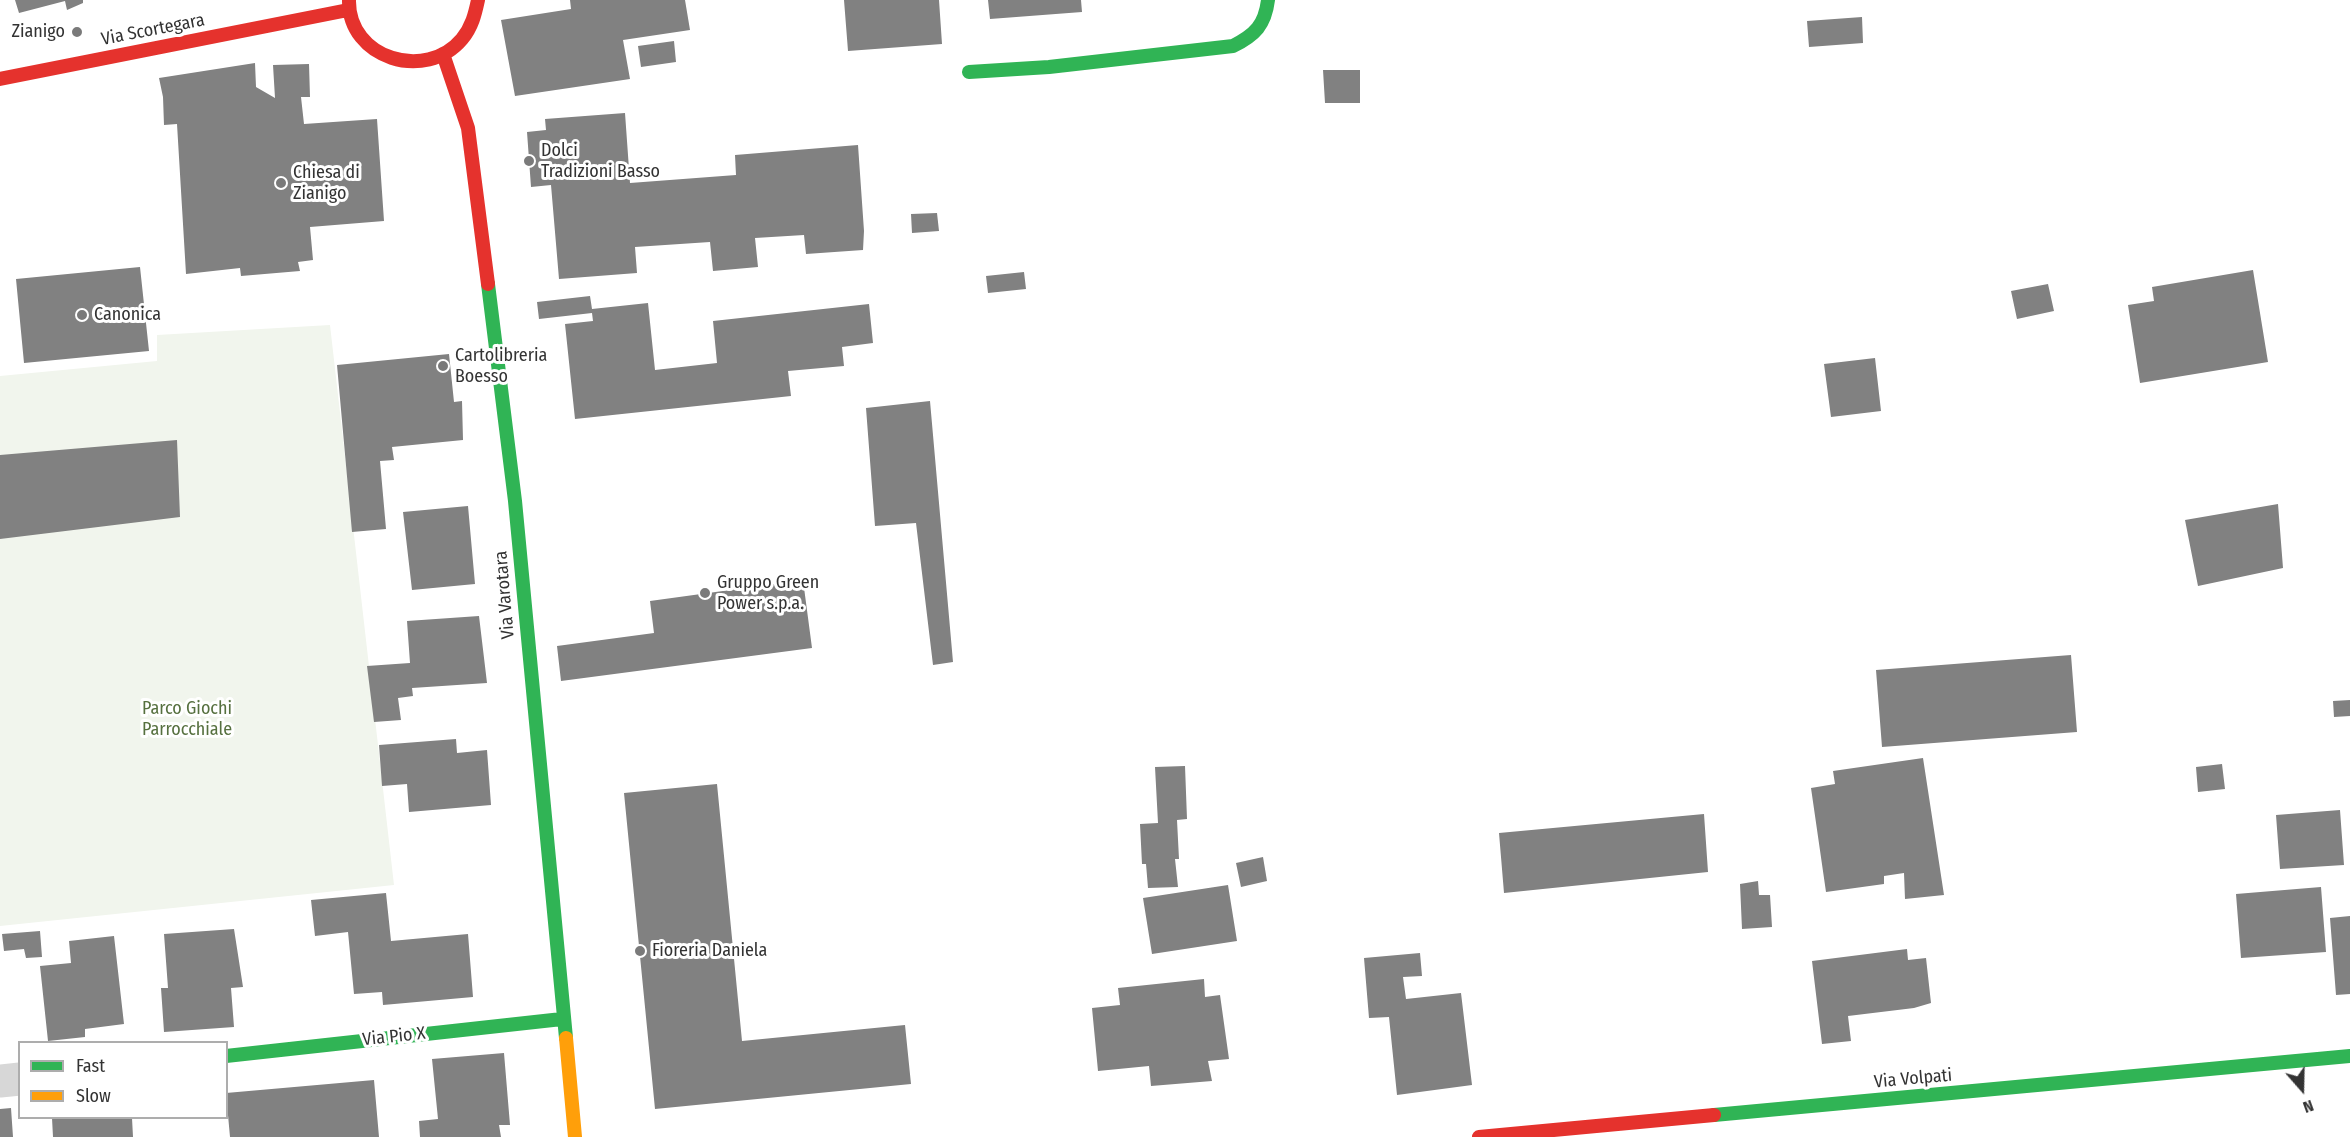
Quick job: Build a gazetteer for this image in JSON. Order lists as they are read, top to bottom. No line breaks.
{"streets":{"street":["Via Scortegara","Via Varotara","Via Pio X","Via Volpati"]},"crossings":[["Via Varotara","Via Pio X"]],"parks":["Parco Giochi Parrocchiale"],"places":["Zianigo","Dolci Tradizioni Basso","Chiesa di Zianigo","Canonica","Cartolibreria Boesso","Gruppo Green Power s.p.a.","Fioreria Daniela"],"legend":["Fast","Slow"],"north":"bottom"}
